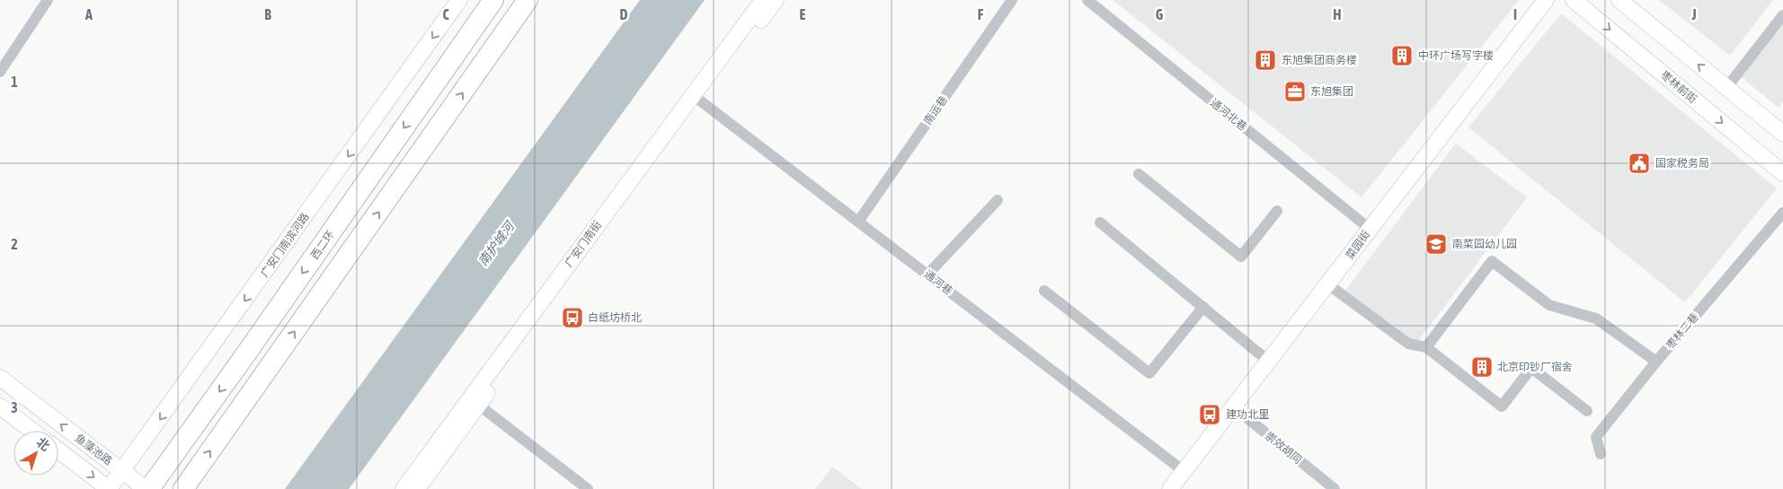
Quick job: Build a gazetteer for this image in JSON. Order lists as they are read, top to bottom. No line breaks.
{"streets":{"highway":["西二环"],"street":["枣林前街","南运巷","通河北巷","广安门南街","广安门南滨河路","菜园街","通河巷","枣林二巷","崇效胡同","鱼藻池路"]},"crossings":[["南运巷","通河巷"],["通河北巷","菜园街"],["广安门南街","通河巷"],["广安门南滨河路","鱼藻池路"],["西二环","鱼藻池路"],["菜园街","通河巷"],["菜园街","崇效胡同"]],"one_way":["广安门南滨河路"],"water":["南护城河"],"places":{"building":["中环广场写字楼","东旭集团商务楼","北京印钞厂宿舍"],"office":["东旭集团"],"public building":["国家税务局"],"school or university":["南菜园幼儿园"],"bus stop":["白纸坊桥北","建功北里"]},"north":"top right","grid":{"columns":["A","B","C","D","E","F","G","H","I","J"],"rows":["1","2","3"]}}
